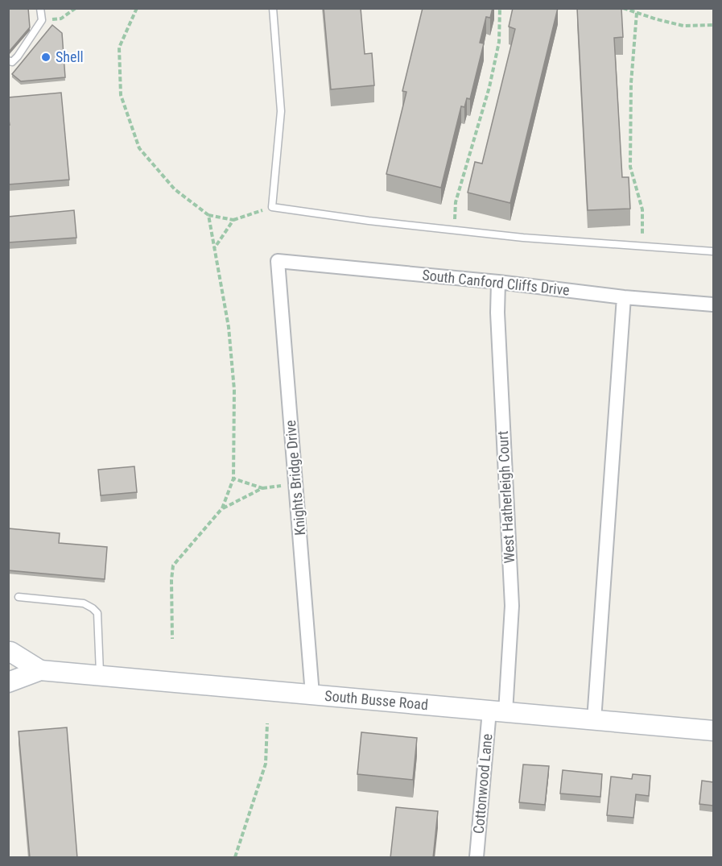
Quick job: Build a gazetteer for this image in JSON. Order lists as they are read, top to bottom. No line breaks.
{"streets":{"main road":["South Busse Road"],"street":["South Canford Cliffs Drive","Knights Bridge Drive","West Hatherleigh Court","Cottonwood Lane"]},"crossings":[["South Canford Cliffs Drive","Knights Bridge Drive"],["South Canford Cliffs Drive","West Hatherleigh Court"],["Knights Bridge Drive","South Busse Road"],["West Hatherleigh Court","South Busse Road"],["West Hatherleigh Court","Cottonwood Lane"],["South Busse Road","Cottonwood Lane"]],"places":["Shell"]}
